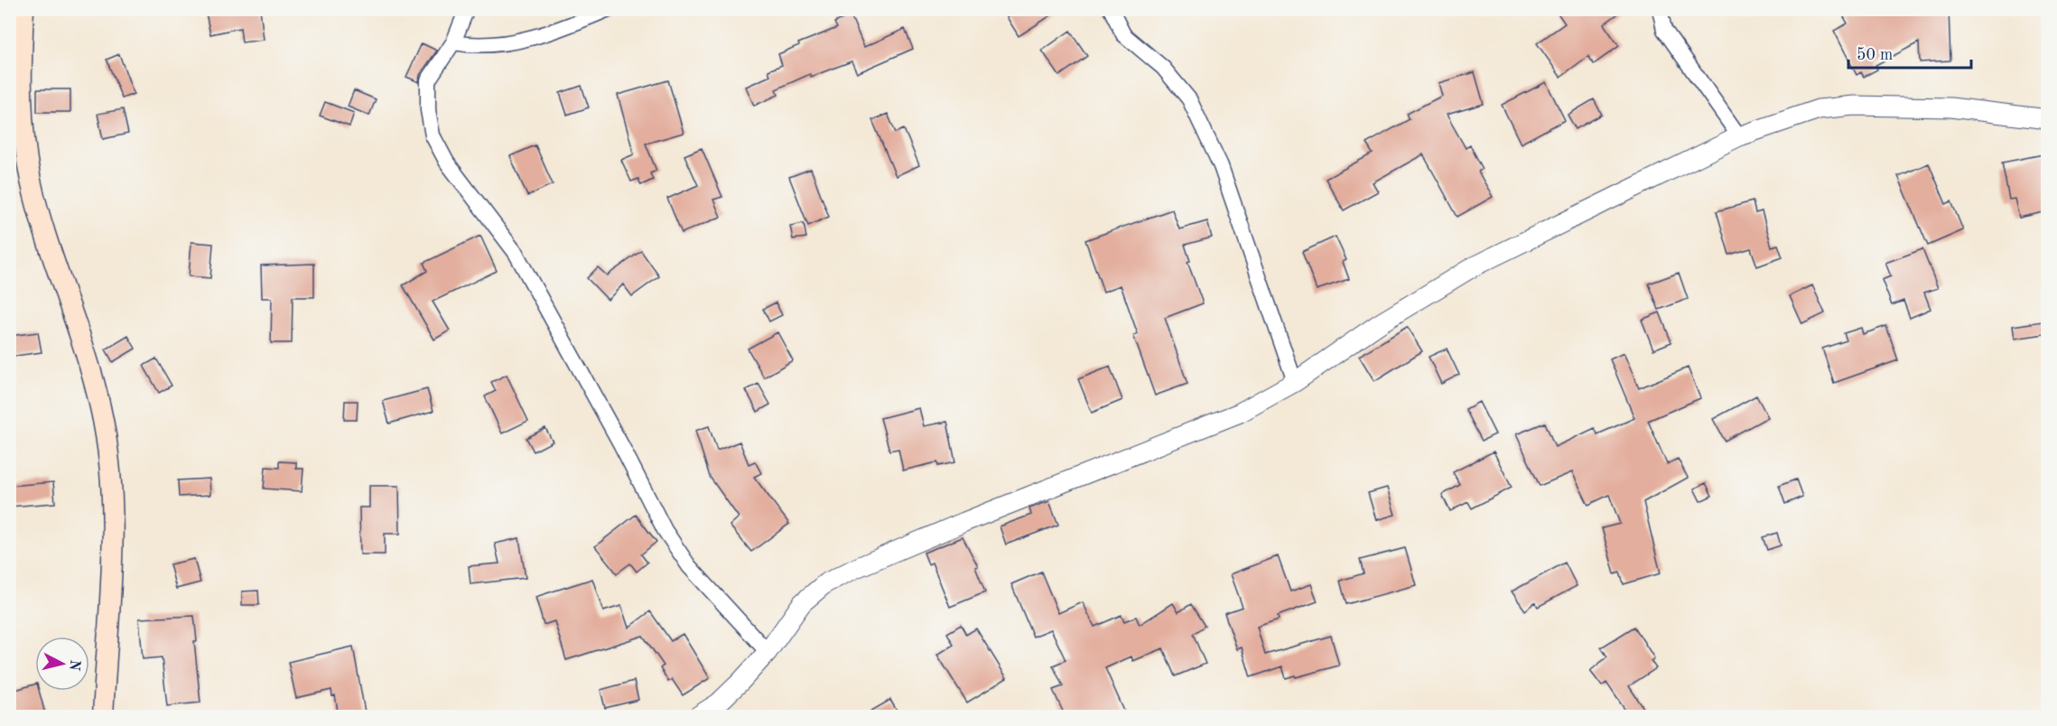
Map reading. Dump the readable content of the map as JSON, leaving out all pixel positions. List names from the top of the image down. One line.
{"scale_bar":"50 m","north":"right"}
